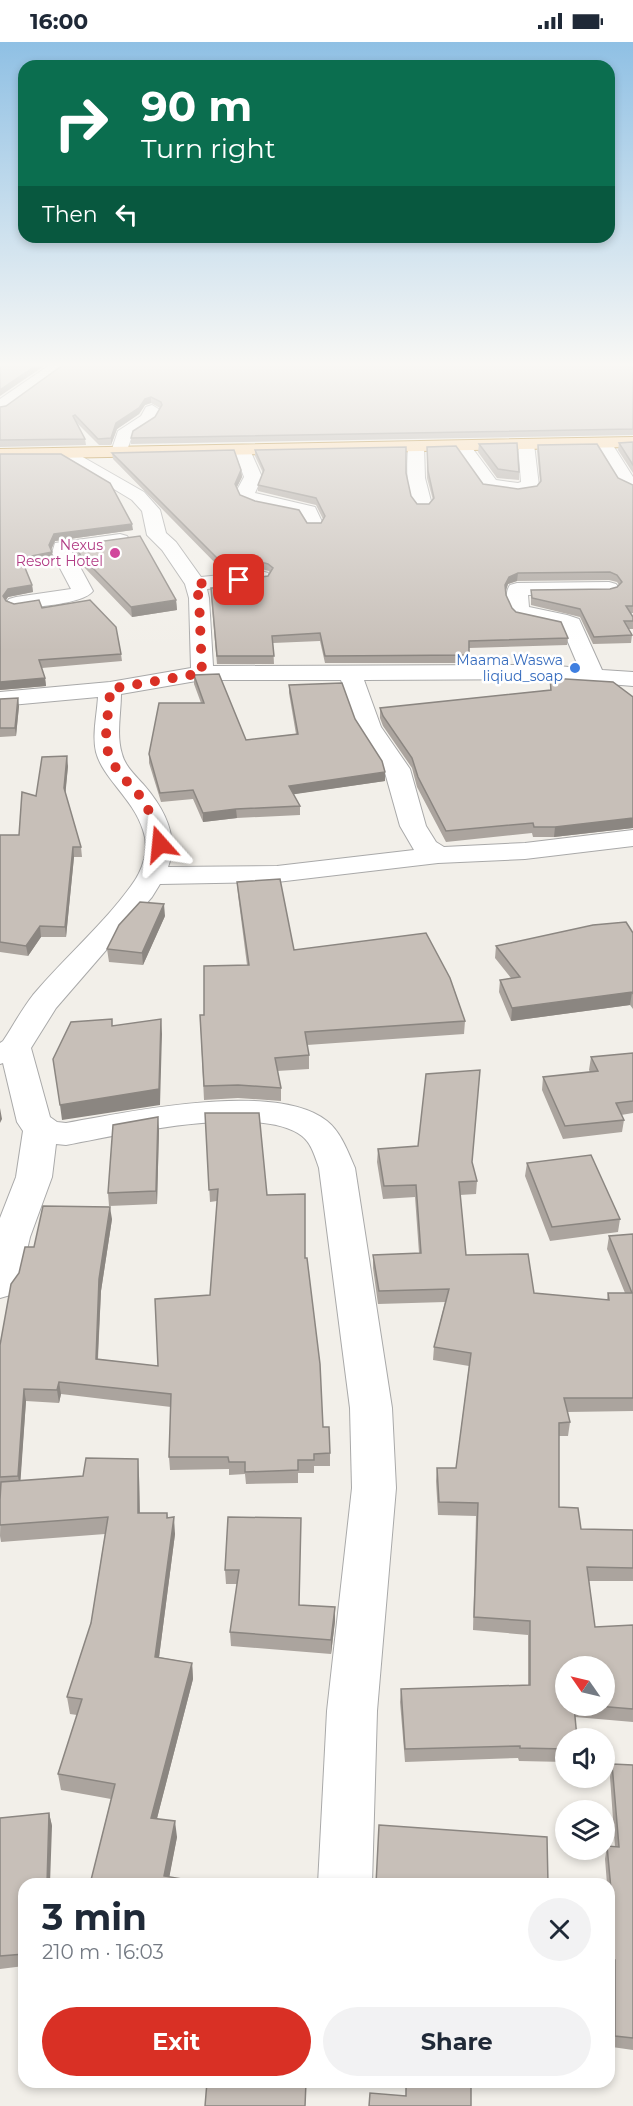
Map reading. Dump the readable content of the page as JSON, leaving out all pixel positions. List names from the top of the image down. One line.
{"places":["Nexus Resort Hotel","Maama Waswa liqiud_soap"],"north":"top left","page":{"status":"16:00","turn":["90 m","Turn right"],"then":"Then","heading":["3 min","210 m · 16:03"],"buttons":["Exit","Share"]}}
